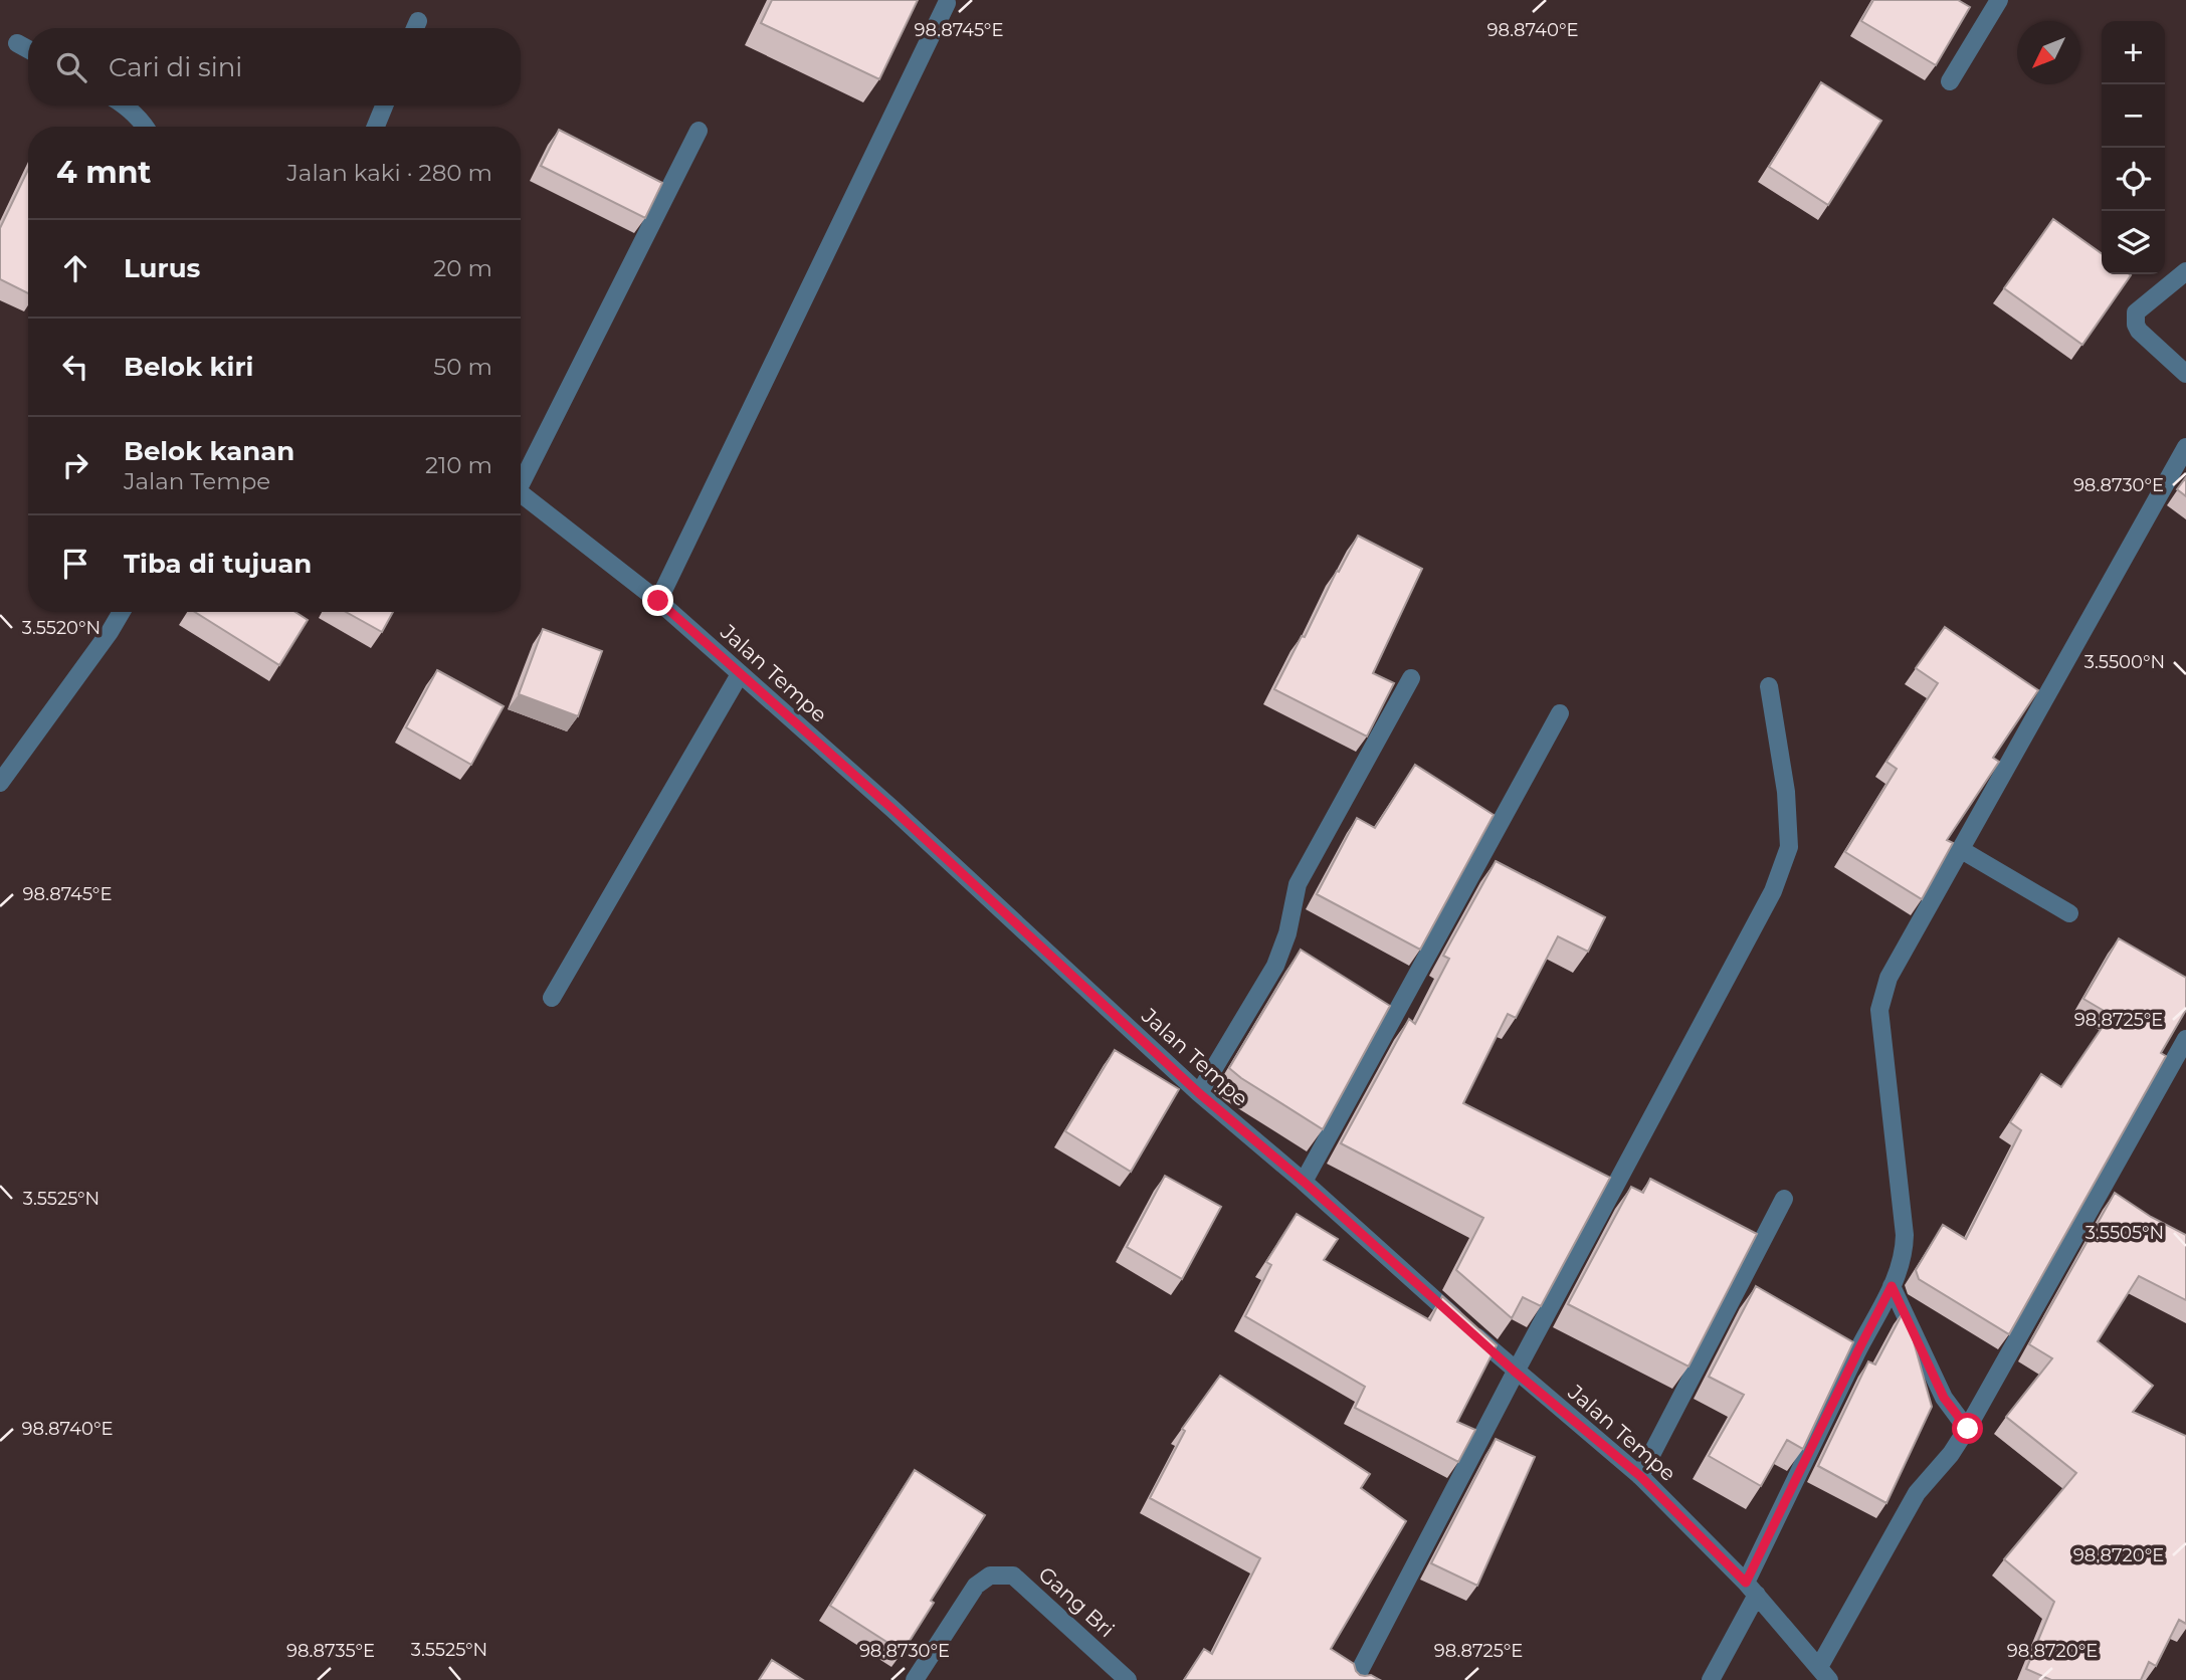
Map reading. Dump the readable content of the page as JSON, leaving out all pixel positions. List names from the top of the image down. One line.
{"streets":{"street":["Jalan Tempe","Gang Bri"]},"north":"bottom left","page":{"map_buttons":["+","−"],"search":"Cari di sini","heading":["4 mnt","Jalan kaki · 280 m"],"list":[["Lurus","20 m"],["Belok kiri","50 m"],["Belok kanan","Jalan Tempe","210 m"],"Tiba di tujuan"]},"coordinates":["98.8745°E","98.8740°E","98.8730°E","3.5520°N","3.5500°N","98.8725°E","3.5525°N","3.5505°N","98.8720°E","98.8735°E"]}
